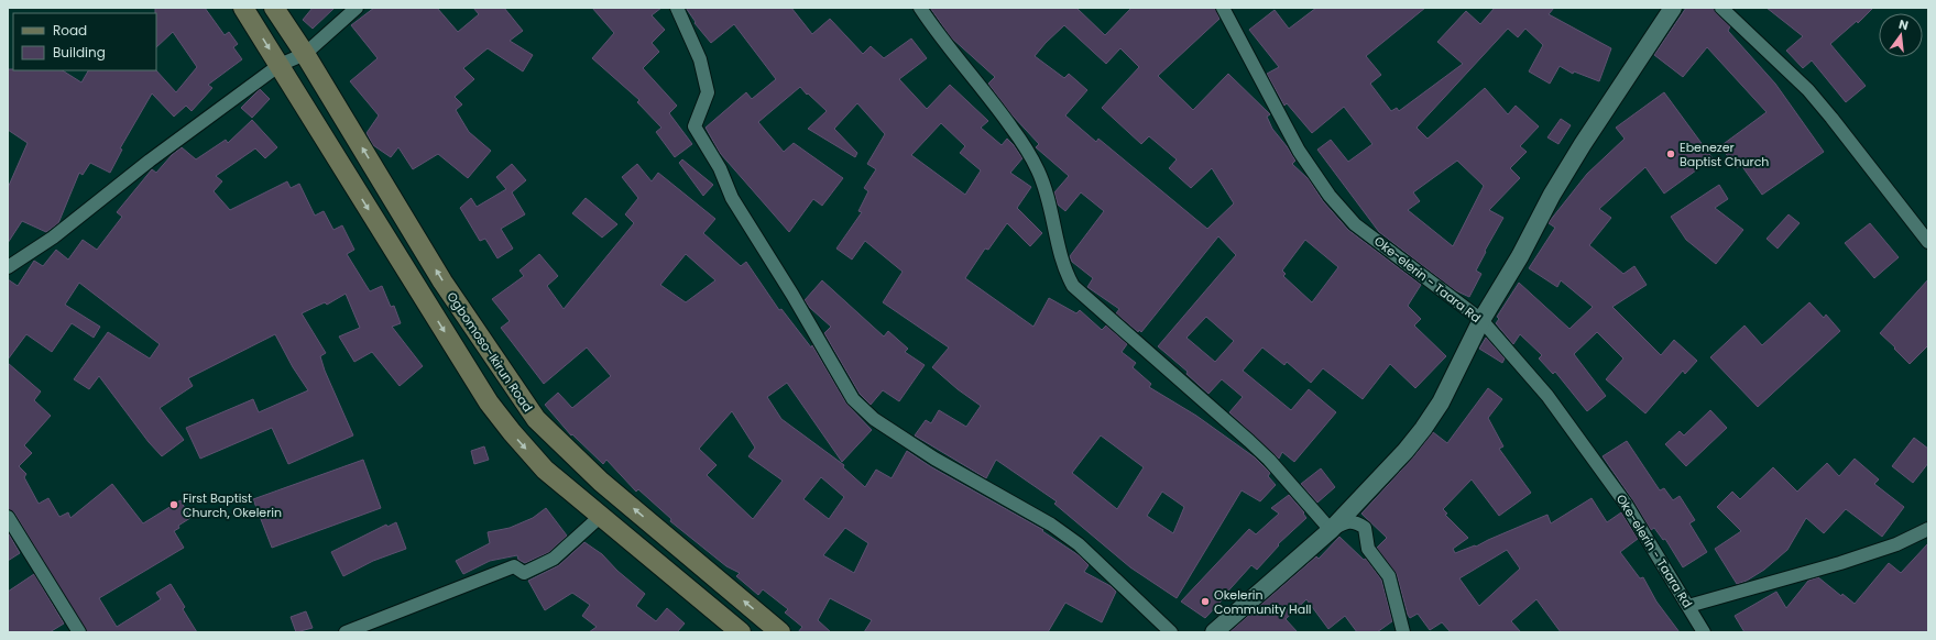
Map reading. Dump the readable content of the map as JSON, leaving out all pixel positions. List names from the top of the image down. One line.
{"streets":{"main road":["Ogbomoso-Ikirun Road"],"street":["Oke-elerin - Taara Rd"]},"places":["Ebenezer Baptist Church","First Baptist Church, Okelerin","Okelerin Community Hall"],"legend":["Road","Building"],"north":"top"}
